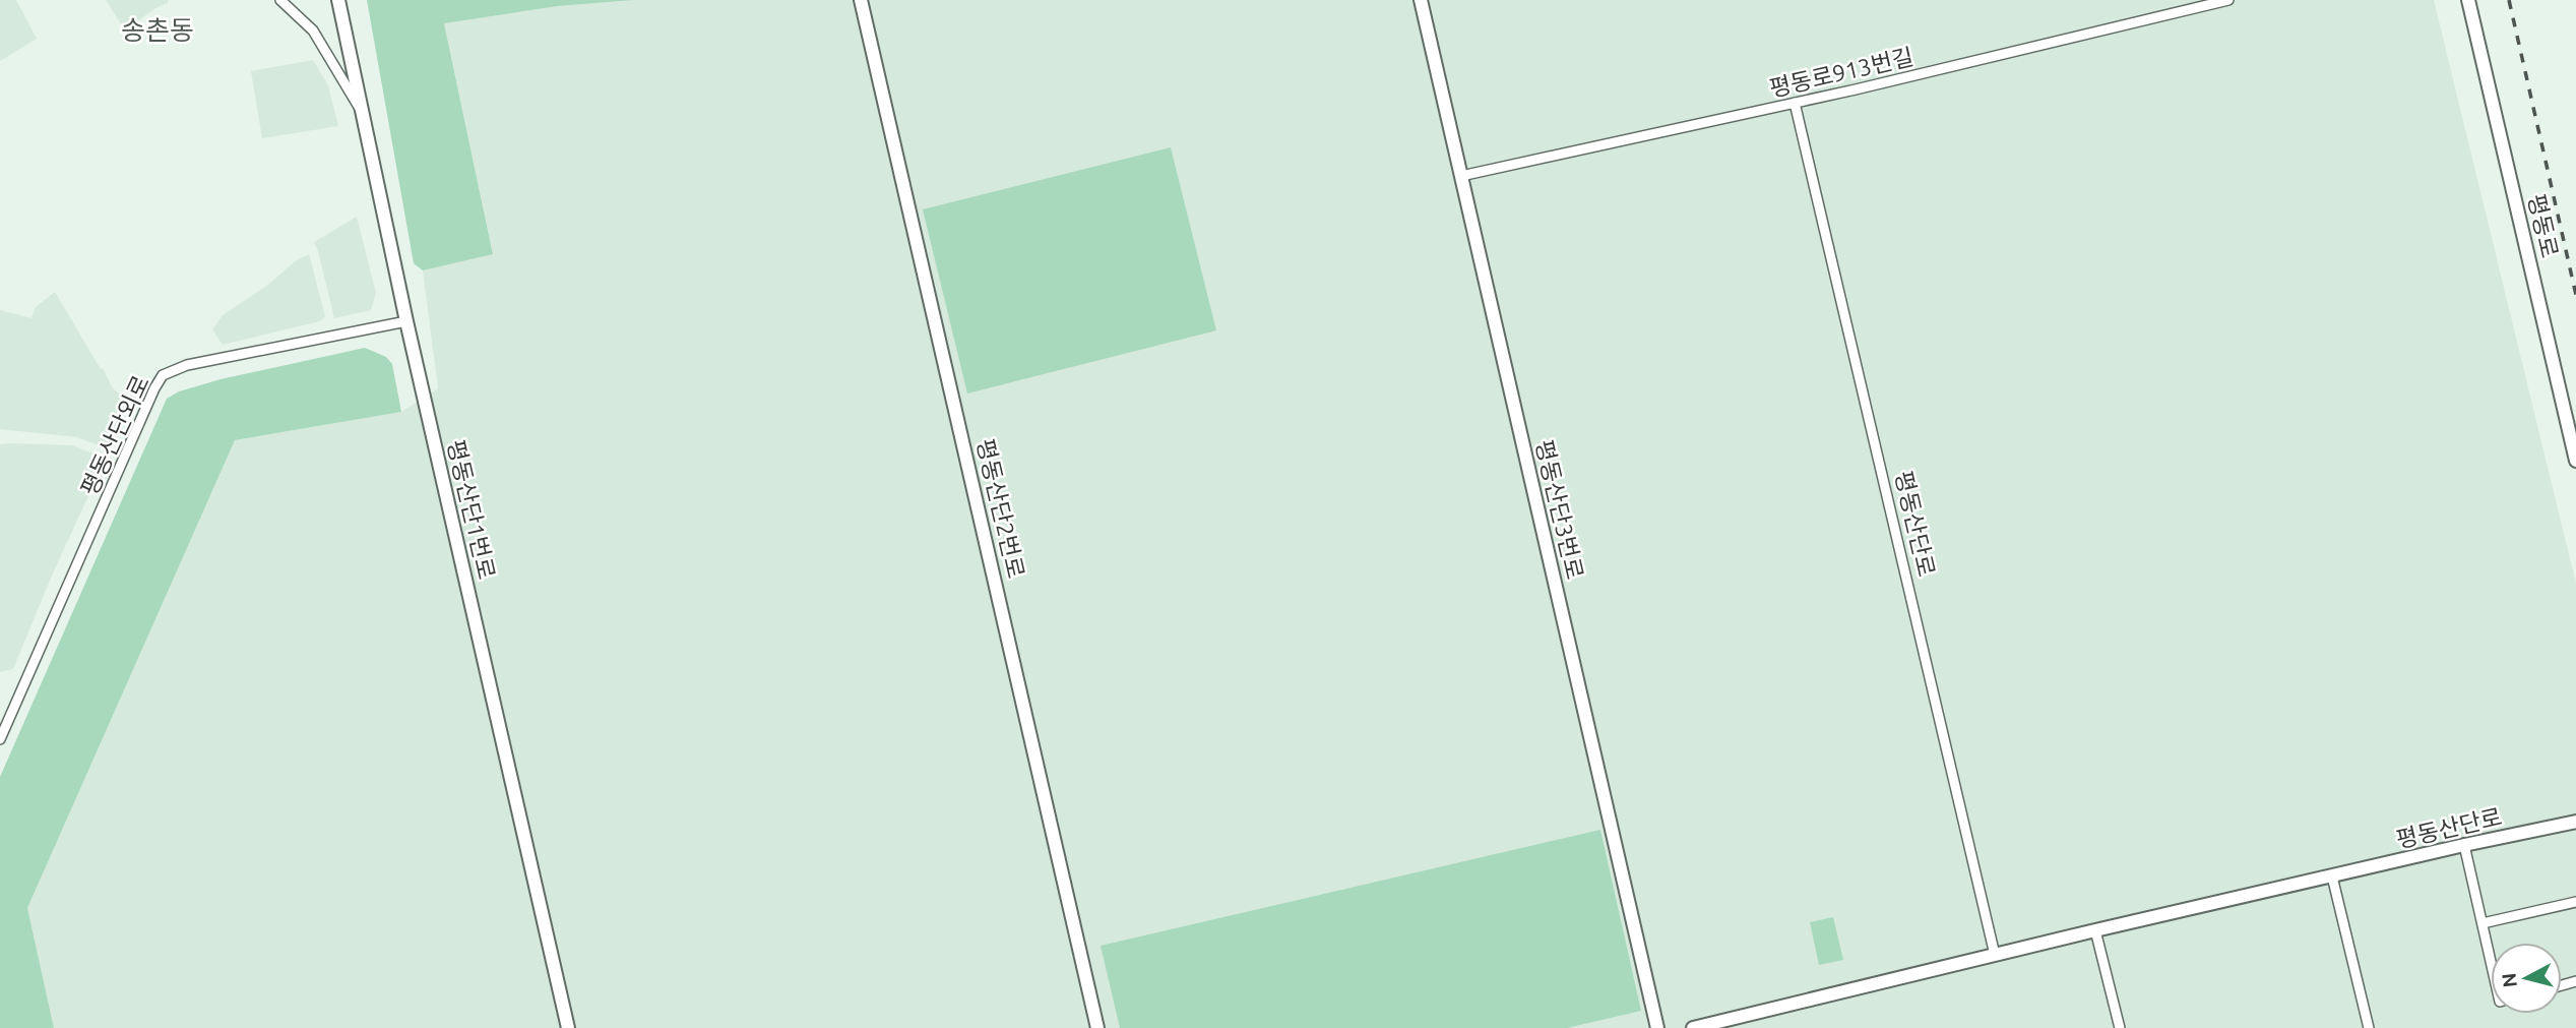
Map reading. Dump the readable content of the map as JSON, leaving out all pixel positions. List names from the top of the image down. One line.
{"streets":{"street":["평동로913번길","평동로","평동산단외로","평동산단2번로","평동산단1번로","평동산단3번로","평동산단로"]},"crossings":[["평동로913번길","평동산단3번로"],["평동로913번길","평동산단로"],["평동산단외로","평동산단1번로"]],"districts":["송촌동"],"north":"left"}
